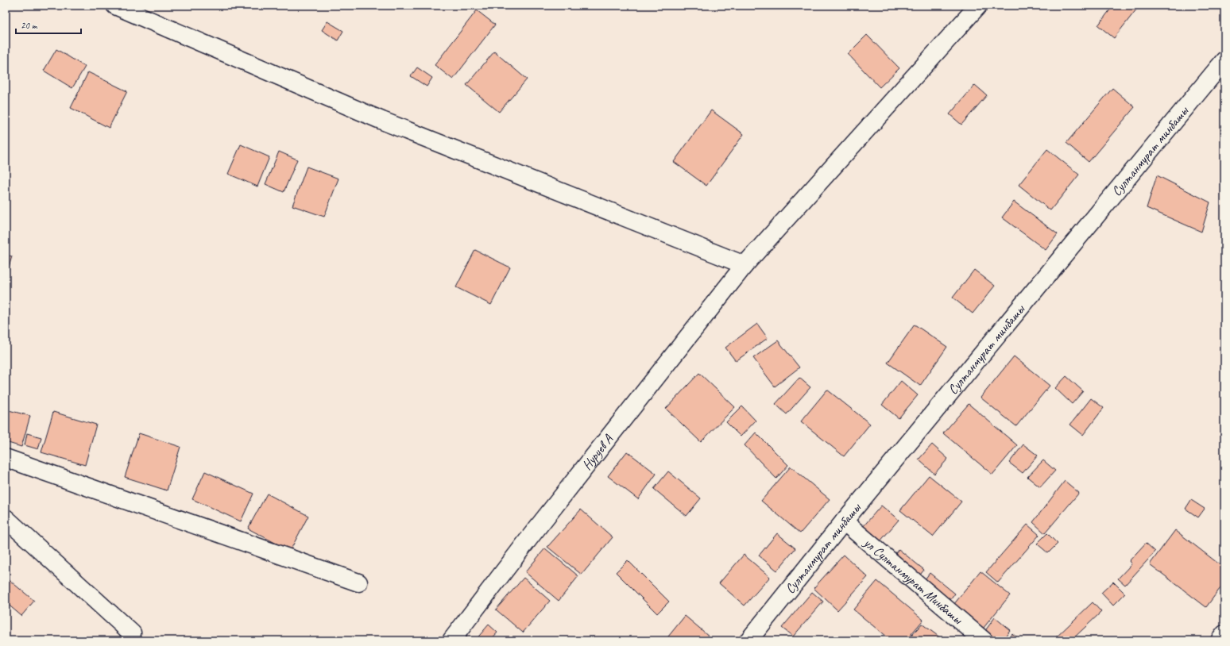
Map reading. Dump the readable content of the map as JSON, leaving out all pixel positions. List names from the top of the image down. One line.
{"streets":{"street":["Султанмурат минбашы","Нуруев А","ул Султанмурат Минбашы"]},"crossings":[["Султанмурат минбашы","ул Султанмурат Минбашы"]],"scale_bar":"20 m"}
